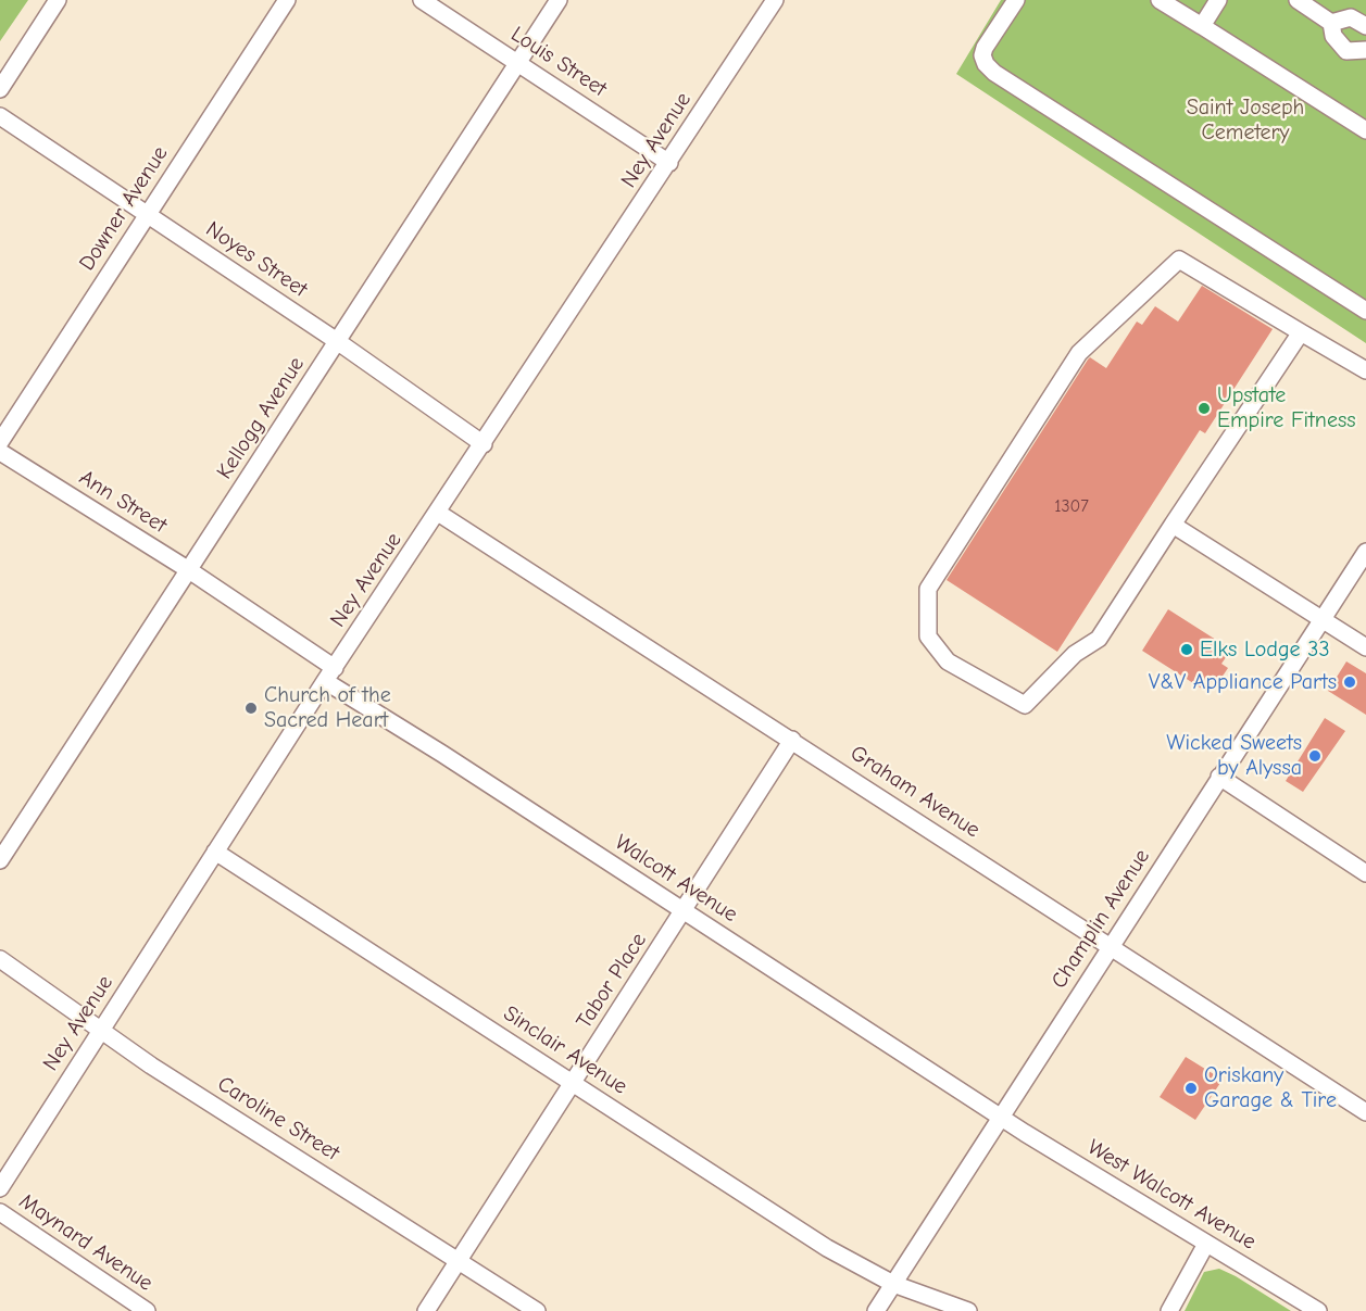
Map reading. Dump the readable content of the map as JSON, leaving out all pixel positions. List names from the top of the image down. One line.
{"streets":{"street":["Louis Street","Ney Avenue","Downer Avenue","Noyes Street","Kellogg Avenue","Ann Street","Graham Avenue","Walcott Avenue","Champlin Avenue","Tabor Place","Sinclair Avenue","Caroline Street","West Walcott Avenue","Maynard Avenue"]},"crossings":[["Louis Street","Ney Avenue"],["Louis Street","Kellogg Avenue"],["Ney Avenue","Noyes Street"],["Ney Avenue","Graham Avenue"],["Ney Avenue","Walcott Avenue"],["Ney Avenue","Sinclair Avenue"],["Ney Avenue","Caroline Street"],["Downer Avenue","Noyes Street"],["Noyes Street","Kellogg Avenue"],["Kellogg Avenue","Ann Street"],["Ann Street","Walcott Avenue"],["Graham Avenue","Champlin Avenue"],["Graham Avenue","Tabor Place"],["Walcott Avenue","Champlin Avenue"],["Walcott Avenue","Tabor Place"],["Walcott Avenue","West Walcott Avenue"],["Champlin Avenue","Sinclair Avenue"],["Champlin Avenue","West Walcott Avenue"],["Tabor Place","Sinclair Avenue"],["Tabor Place","Caroline Street"]],"parks":["Saint Joseph Cemetery"],"places":["Upstate Empire Fitness","Elks Lodge 33","V&V Appliance Parts","Church of the Sacred Heart","Wicked Sweets by Alyssa","Oriskany Garage & Tire"],"house_numbers":["1307"]}
